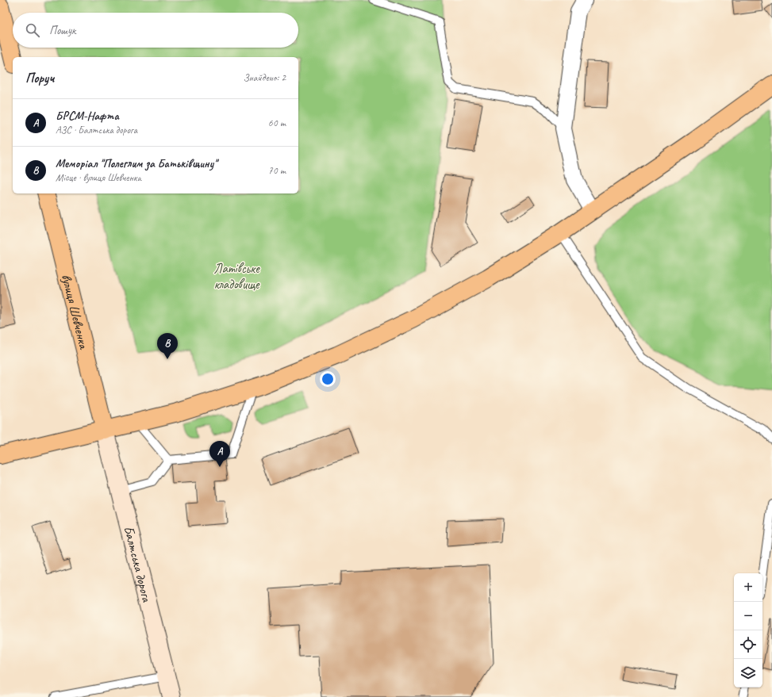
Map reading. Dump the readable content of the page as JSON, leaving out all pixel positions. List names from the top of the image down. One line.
{"streets":{"main road":["вулиця Шевченка","Балтська дорога"]},"crossings":[["вулиця Шевченка","Балтська дорога"]],"parks":["Латівське кладовище"],"page":{"search":"Пошук","heading":["Поруч","Знайдено: 2"],"list":[{"mark":"A","name":"БРСМ-Нафта","note":"АЗС · Балтська дорога","value":"60 m"},{"mark":"B","name":"Меморіал \"Полеглим за Батьківщину\"","note":"Місце · вулиця Шевченка","value":"70 m"}],"pins":["B","A"],"map_buttons":["+","−"]}}
